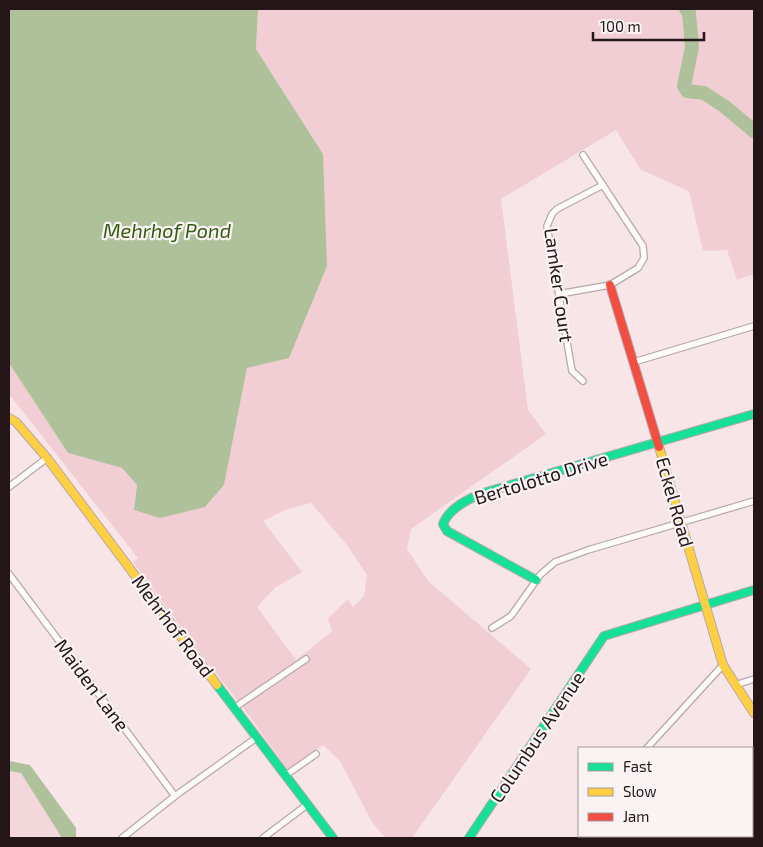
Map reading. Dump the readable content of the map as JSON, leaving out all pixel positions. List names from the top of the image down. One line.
{"streets":{"street":["Lamker Court","Bertolotto Drive","Eckel Road","Mehrhof Road","Maiden Lane","Columbus Avenue"]},"crossings":[["Lamker Court","Eckel Road"],["Bertolotto Drive","Eckel Road"],["Eckel Road","Columbus Avenue"]],"water":["Mehrhof Pond"],"legend":["Fast","Slow","Jam"],"scale_bar":"100 m"}
